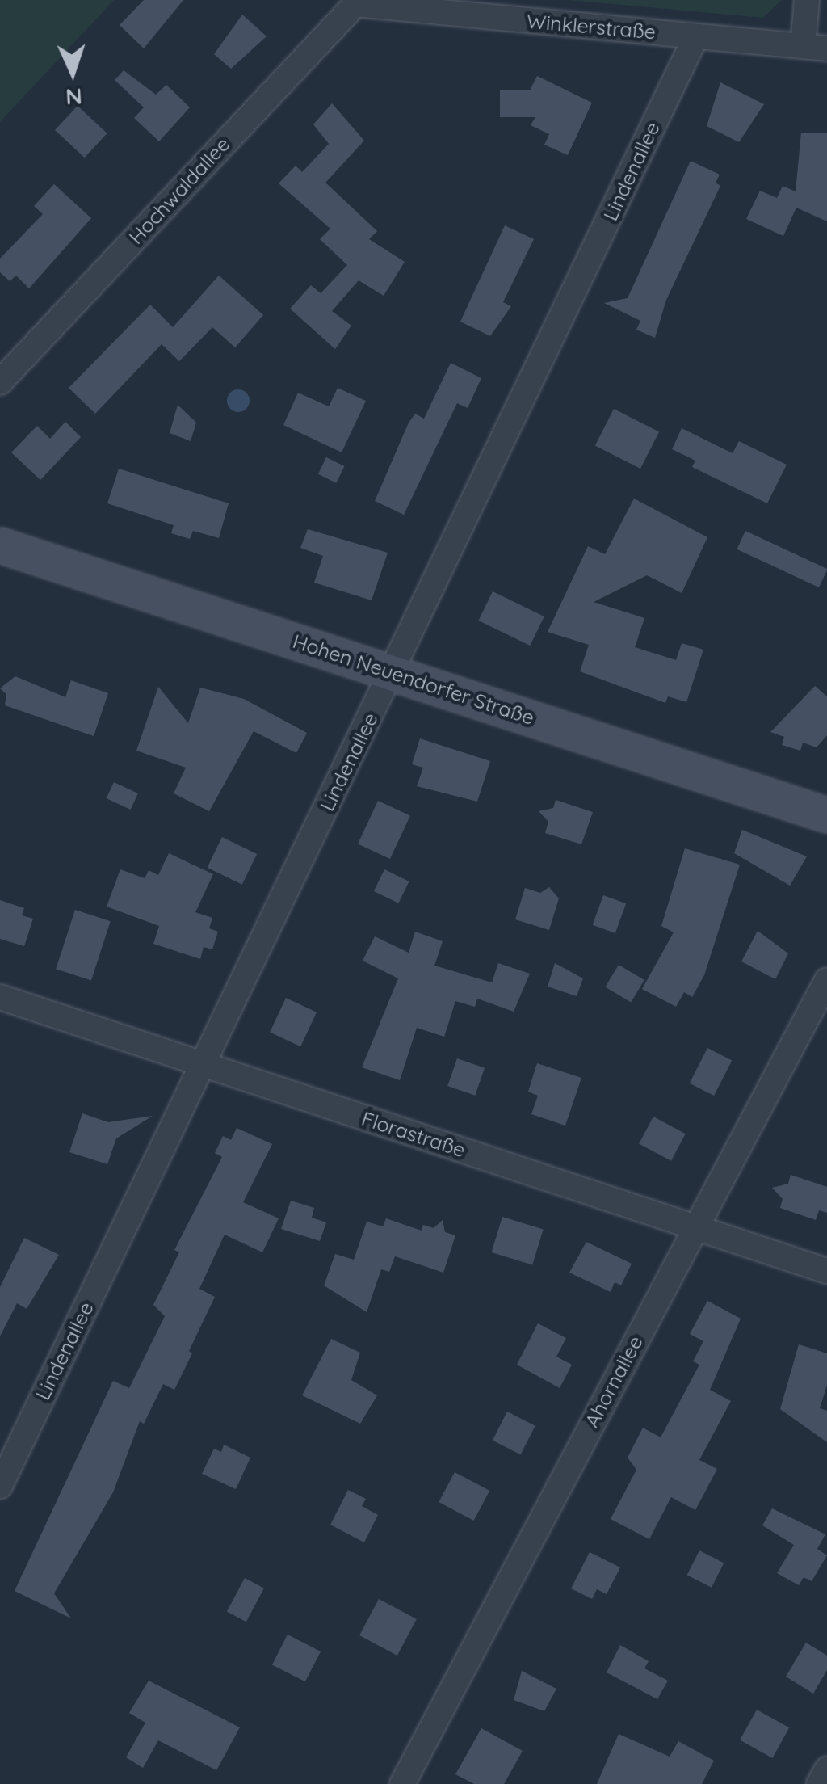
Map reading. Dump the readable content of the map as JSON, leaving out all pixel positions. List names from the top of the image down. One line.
{"streets":{"main road":["Hohen Neuendorfer Straße"],"street":["Winklerstraße","Lindenallee","Hochwaldallee","Florastraße","Ahornallee"]},"crossings":[["Winklerstraße","Lindenallee"],["Winklerstraße","Hochwaldallee"],["Lindenallee","Hohen Neuendorfer Straße"],["Lindenallee","Florastraße"],["Florastraße","Ahornallee"]],"north":"bottom"}
